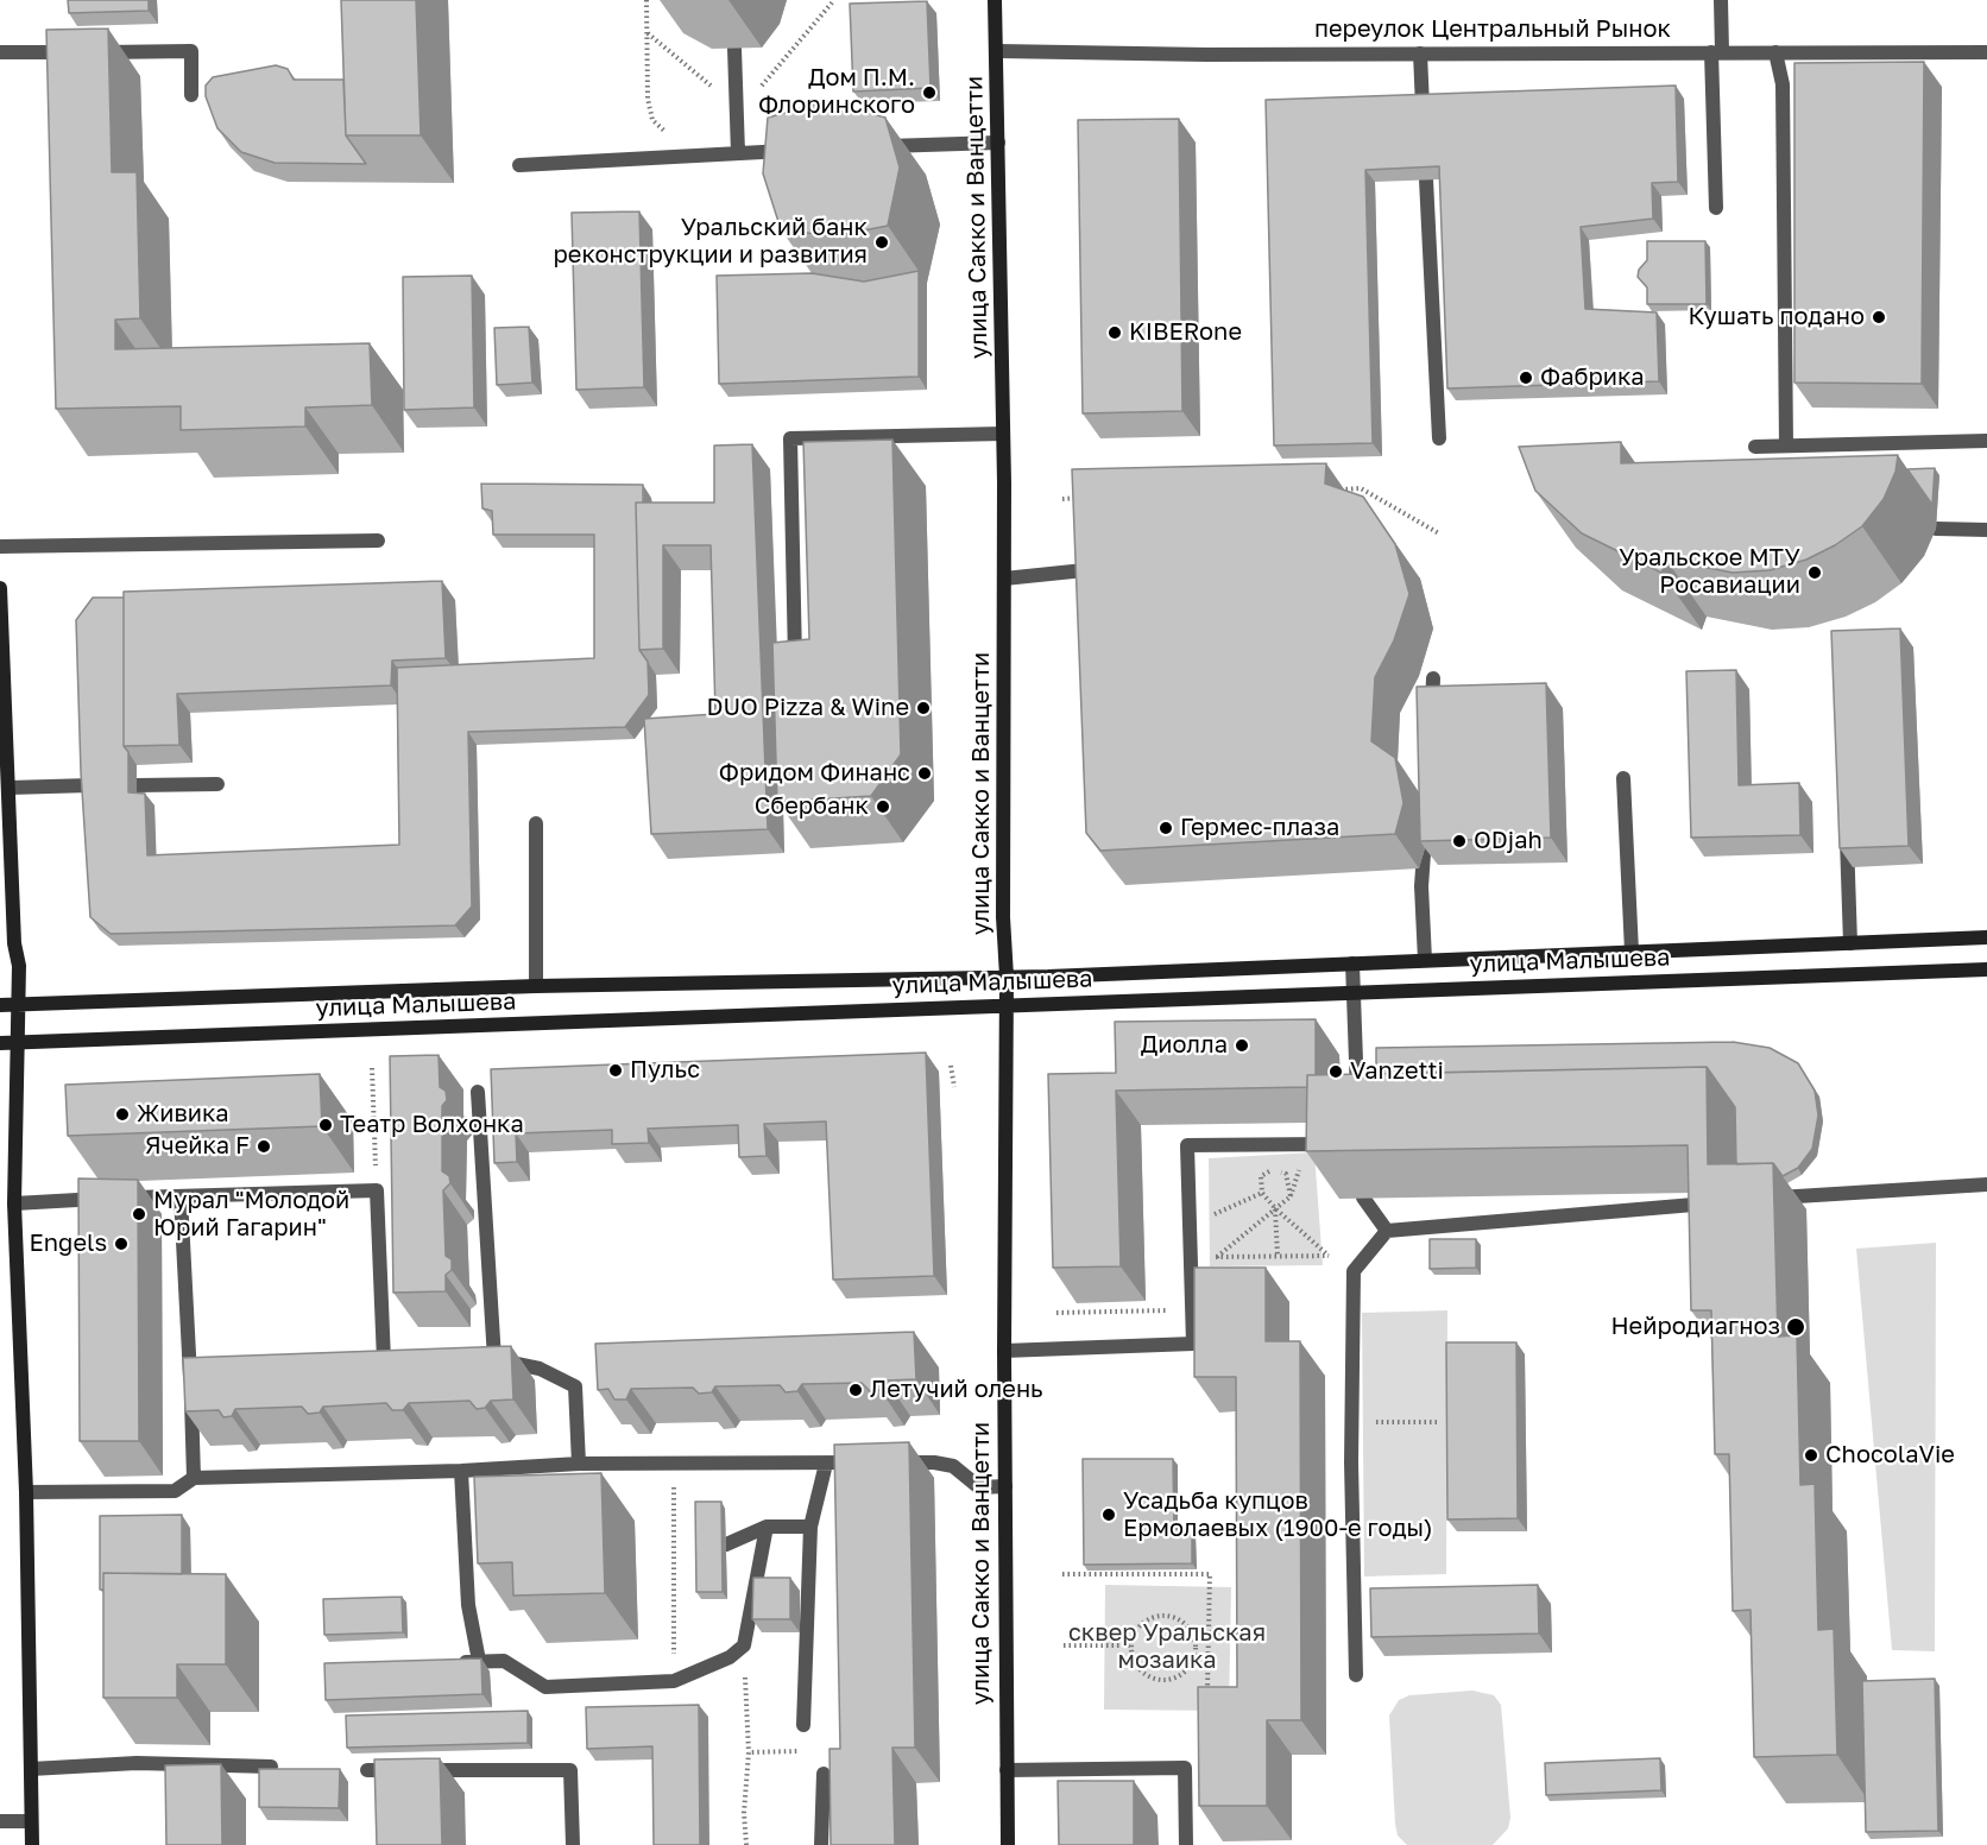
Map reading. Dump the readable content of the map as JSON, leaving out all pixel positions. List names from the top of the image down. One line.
{"streets":{"main road":["улица Сакко и Ванцетти","улица Малышева"],"street":["переулок Центральный Рынок"]},"crossings":[["переулок Центральный Рынок","улица Сакко и Ванцетти"],["улица Сакко и Ванцетти","улица Малышева"]],"parks":["сквер Уральская мозаика"],"places":["Дом П.М. Флоринского","Уральский банк реконструкции и развития","Кушать подано","KIBERone","Фабрика","Уральское МТУ Росавиации","DUO Pizza & Wine","Фридом Финанс","Сбербанк","Гермес-плаза","ODjah","Диолла","Пульс","Vanzetti","Живика","Театр Волхонка","Ячейка F","Мурал \"Молодой Юрий Гагарин\"","Engels","Нейродиагноз","Летучий олень","ChocolaVie","Усадьба купцов Ермолаевых (1900-е годы)"]}
